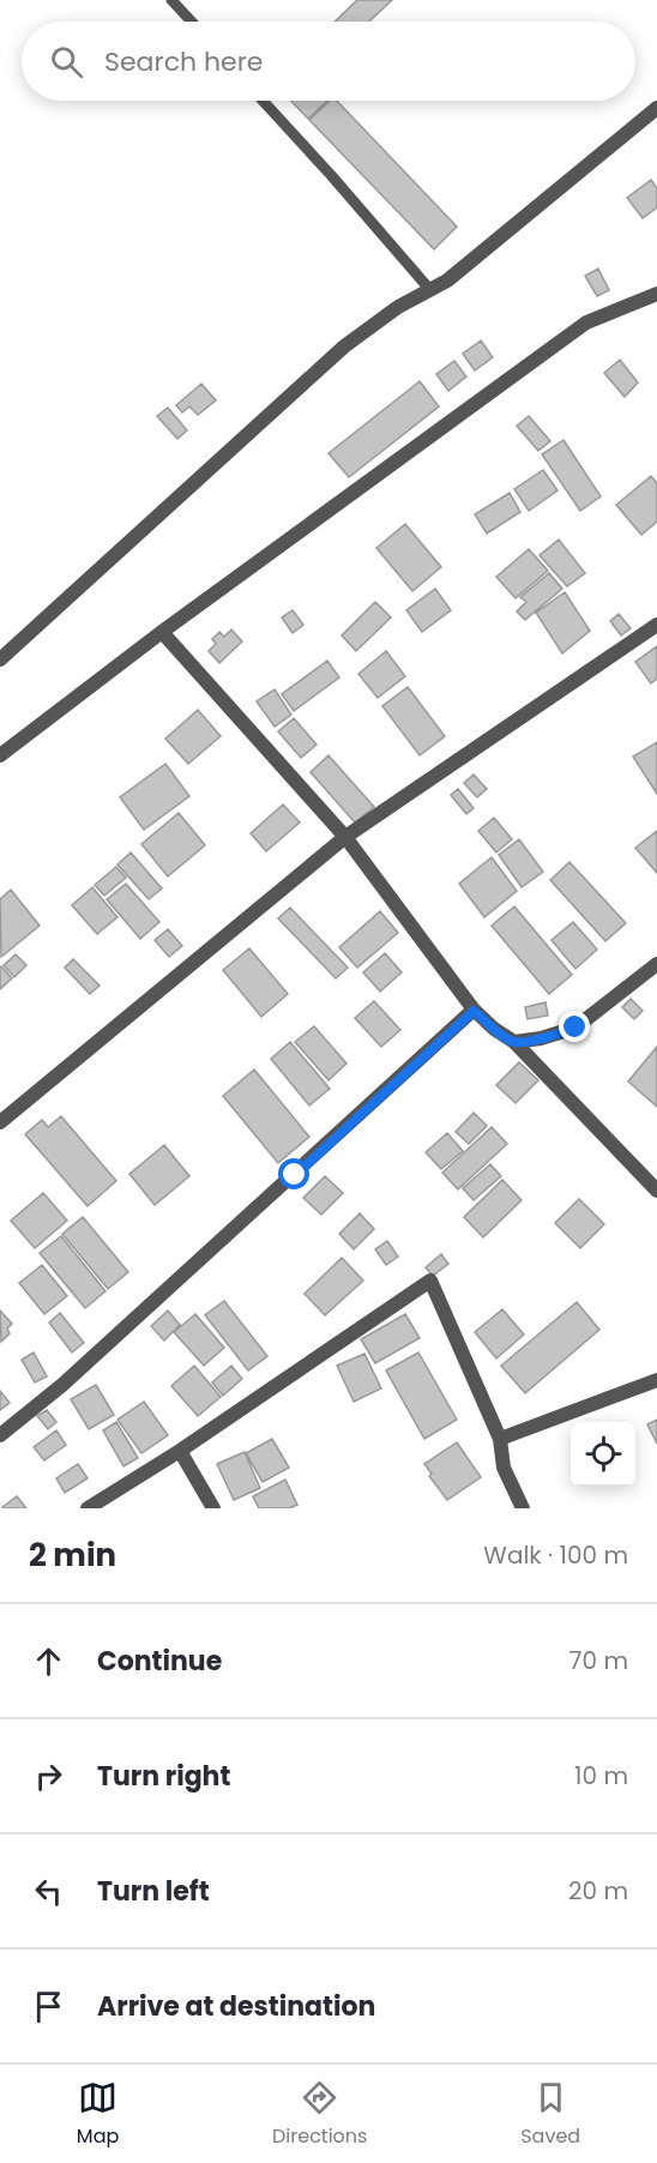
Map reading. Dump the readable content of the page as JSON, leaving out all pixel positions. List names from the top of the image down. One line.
{"page":{"search":"Search here","heading":["2 min","Walk · 100 m"],"list":[["Continue","70 m"],["Turn right","10 m"],["Turn left","20 m"],"Arrive at destination"],"nav":["Map","Directions","Saved"]}}
